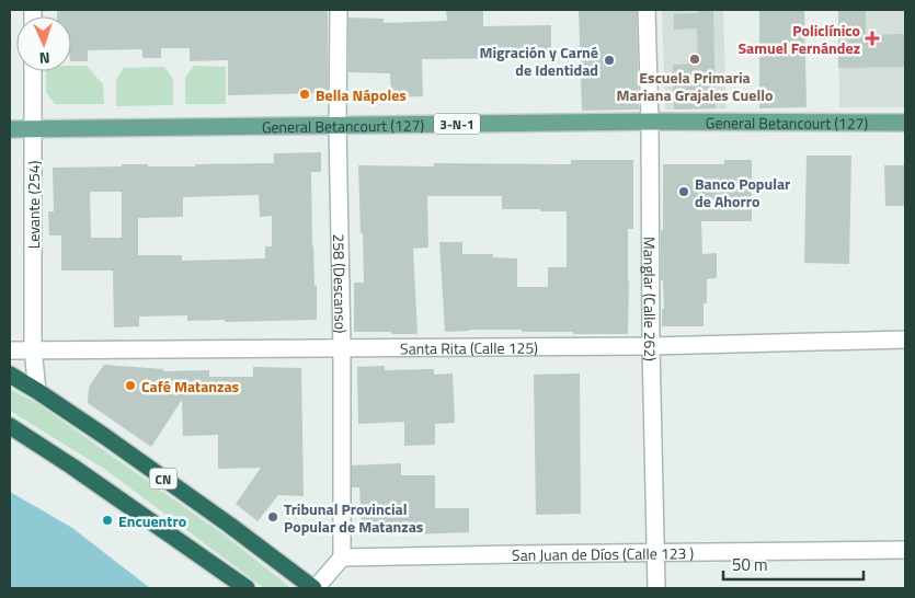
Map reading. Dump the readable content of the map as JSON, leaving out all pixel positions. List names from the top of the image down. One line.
{"streets":{"highway":["CN"],"main road":["General Betancourt (127)","3-N-1"],"street":["Levante (254)","258 (Descanso)","Manglar (Calle 262)","Santa Rita (Calle 125)","San Juan de Díos (Calle 123 )"]},"crossings":[["General Betancourt (127)","Levante (254)"],["General Betancourt (127)","258 (Descanso)"],["General Betancourt (127)","Manglar (Calle 262)"],["Levante (254)","Santa Rita (Calle 125)"],["Levante (254)","CN"],["258 (Descanso)","Santa Rita (Calle 125)"],["258 (Descanso)","San Juan de Díos (Calle 123 )"],["Manglar (Calle 262)","Santa Rita (Calle 125)"],["Manglar (Calle 262)","San Juan de Díos (Calle 123 )"]],"places":{"health":["Policlínico Samuel Fernández"],"other":["Escuela Primaria Mariana Grajales Cuello","Migración y Carné de Identidad","Bella Nápoles","Banco Popular de Ahorro","Café Matanzas","Tribunal Provincial Popular de Matanzas","Encuentro"]},"scale_bar":"50 m","north":"bottom"}
